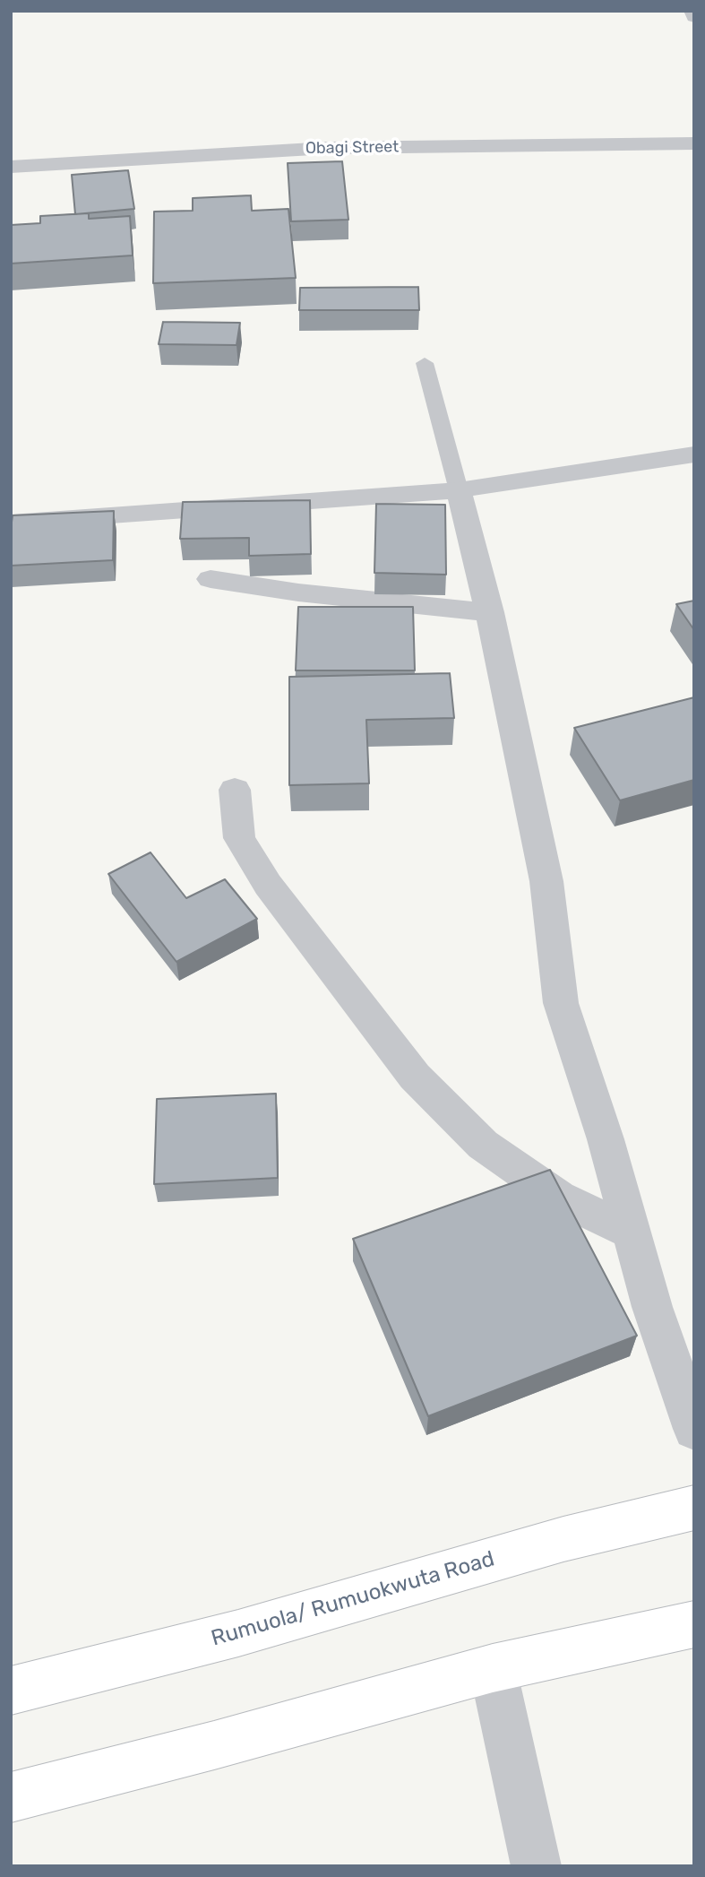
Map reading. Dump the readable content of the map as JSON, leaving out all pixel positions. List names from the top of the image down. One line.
{"streets":{"main road":["Rumuola/ Rumuokwuta Road"],"street":["Obagi Street"]}}
